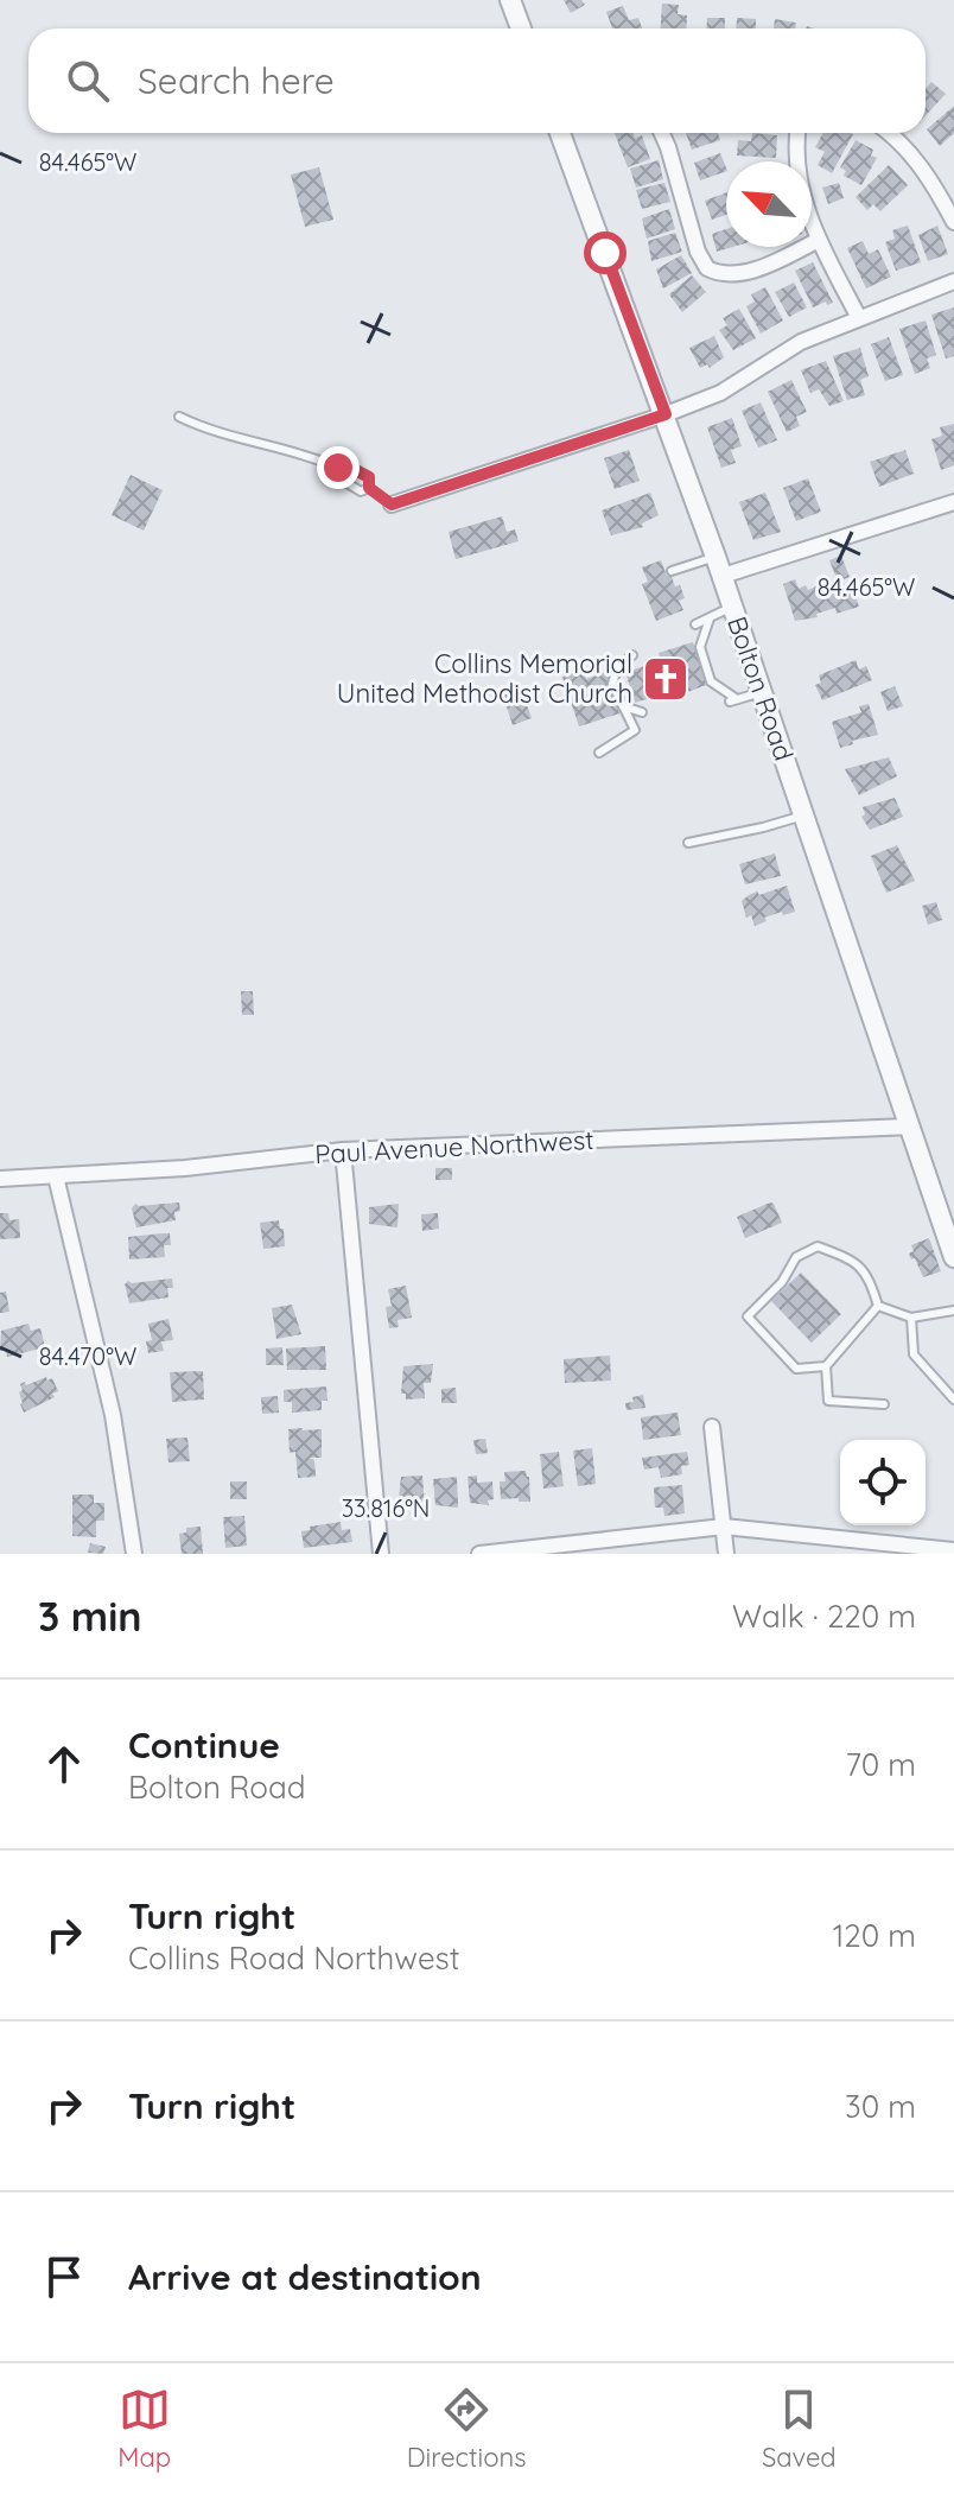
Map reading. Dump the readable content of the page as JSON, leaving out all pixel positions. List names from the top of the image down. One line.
{"streets":{"street":["Bolton Road","Paul Avenue Northwest"]},"crossings":[["Bolton Road","Paul Avenue Northwest"]],"places":{"church":["Collins Memorial United Methodist Church"]},"north":"top left","page":{"search":"Search here","heading":["3 min","Walk · 220 m"],"list":[["Continue","Bolton Road","70 m"],["Turn right","Collins Road Northwest","120 m"],["Turn right","30 m"],"Arrive at destination"],"nav":["Map","Directions","Saved"]},"coordinates":["84.465°W","84.470°W","33.816°N"]}
